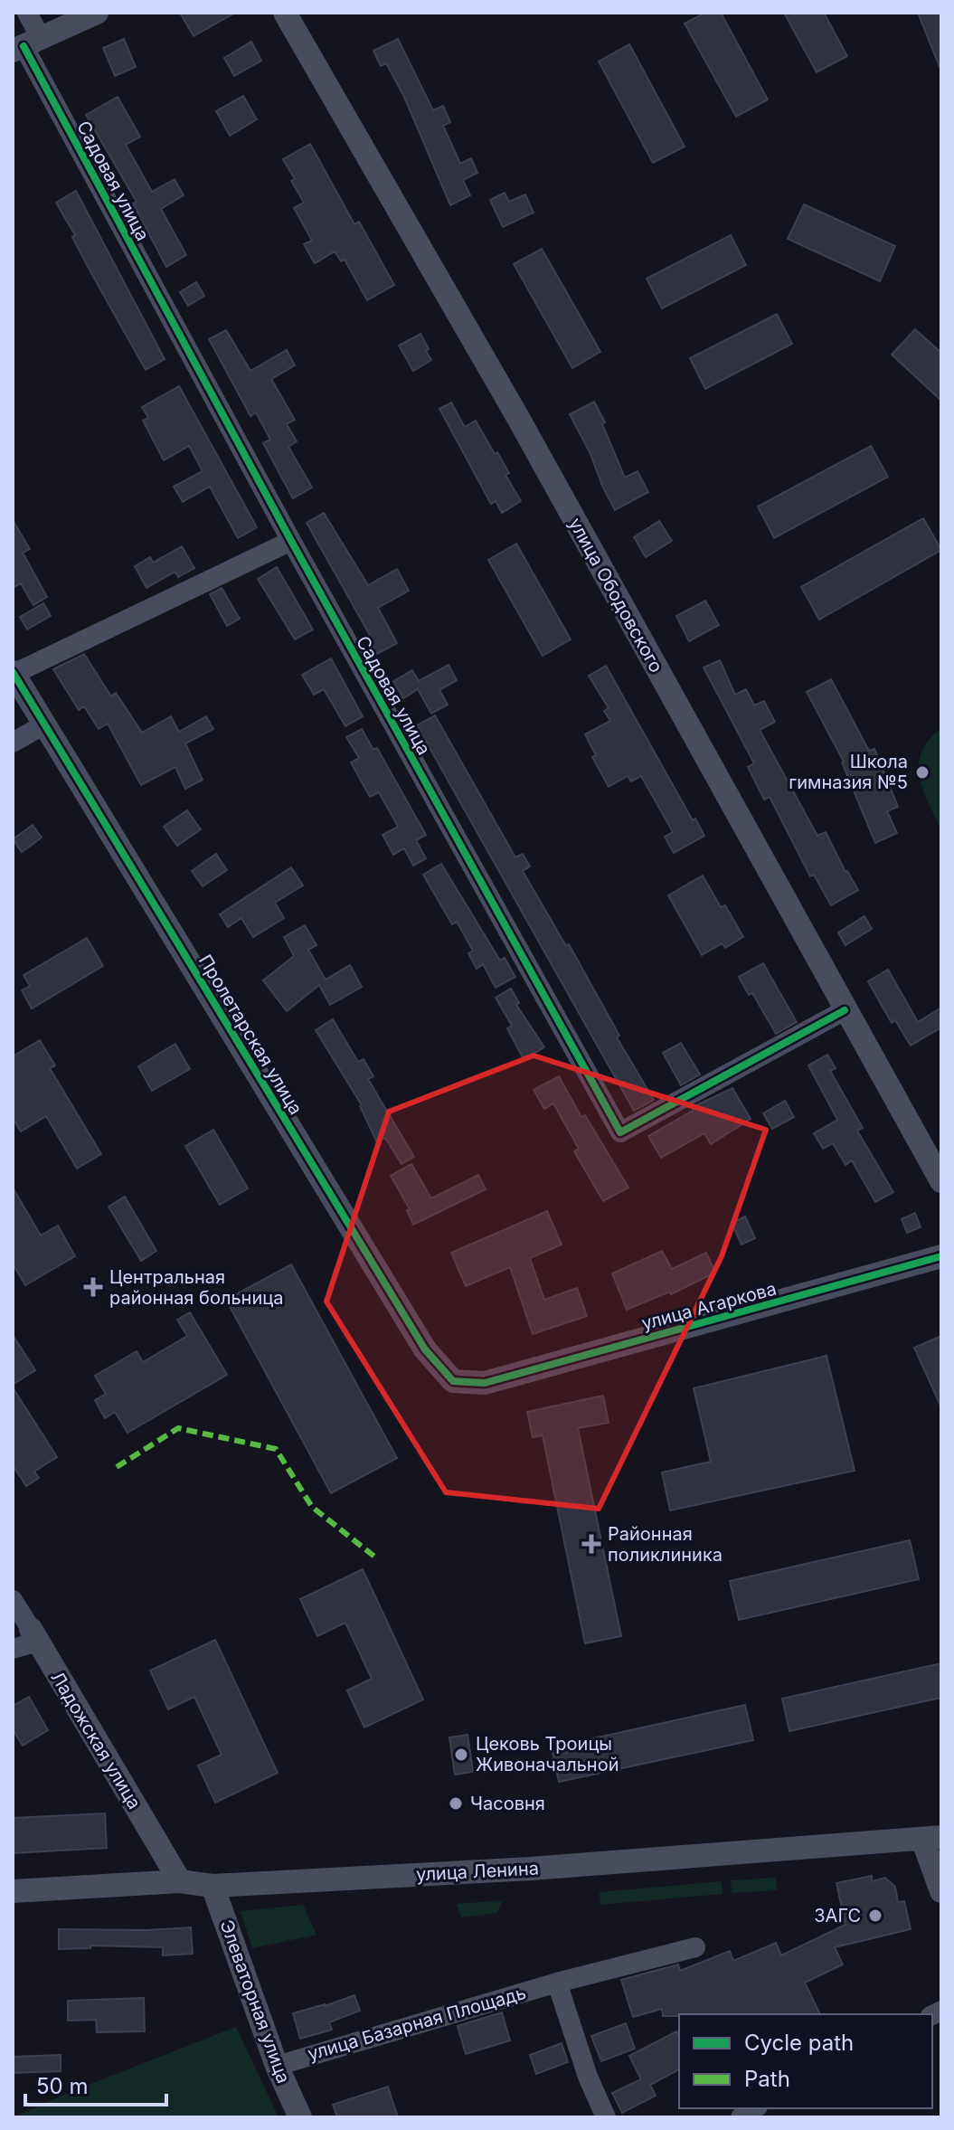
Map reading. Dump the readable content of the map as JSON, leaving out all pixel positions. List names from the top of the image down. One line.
{"streets":{"street":["Садовая улица","улица Ободовского","Пролетарская улица","улица Агаркова","Ладожская улица","улица Ленина","Элеваторная улица","улица Базарная Площадь"]},"crossings":[["Садовая улица","улица Ободовского"],["Пролетарская улица","улица Агаркова"],["Ладожская улица","улица Ленина"],["улица Ленина","Элеваторная улица"],["Элеваторная улица","улица Базарная Площадь"]],"places":{"other":["Школа гимназия №5","Цековь Троицы Живоначальной","Часовня","ЗАГС"],"health":["Центральная районная больница","Районная поликлиника"]},"legend":["Cycle path","Path"],"scale_bar":"50 m"}
